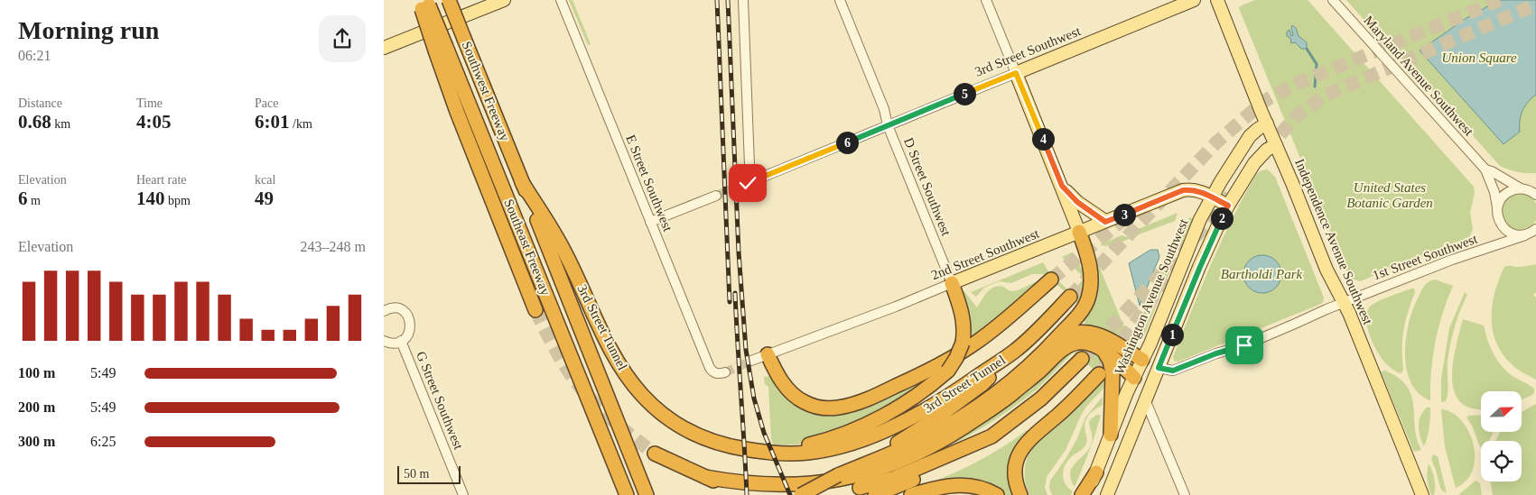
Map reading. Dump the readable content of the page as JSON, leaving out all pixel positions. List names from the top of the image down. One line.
{"streets":{"highway":["Southwest Freeway","Southeast Freeway","3rd Street Tunnel"],"main road":["3rd Street Southwest","Independence Avenue Southwest","2nd Street Southwest","Washington Avenue Southwest"],"street":["Maryland Avenue Southwest","E Street Southwest","D Street Southwest","1st Street Southwest","G Street Southwest"]},"crossings":[["3rd Street Southwest","D Street Southwest"],["Maryland Avenue Southwest","1st Street Southwest"],["Southwest Freeway","Southeast Freeway"],["Southwest Freeway","3rd Street Tunnel"],["D Street Southwest","2nd Street Southwest"],["Independence Avenue Southwest","1st Street Southwest"],["Independence Avenue Southwest","Washington Avenue Southwest"],["Southeast Freeway","3rd Street Tunnel"],["2nd Street Southwest","Washington Avenue Southwest"]],"parks":["Union Square","United States Botanic Garden","Bartholdi Park"],"scale_bar":"50 m","north":"right","page":{"heading":["Morning run","06:21"],"stats":[["Distance","0.68 km"],["Time","4:05"],["Pace","6:01 /km"],["Elevation","6 m"],["Heart rate","140 bpm"],["kcal","49"]],"pins":["5","4","6","3","2","1"],"chart":["Elevation","243–248 m"],"list":[{"name":"100 m","note":"5:49"},{"name":"200 m","note":"5:49"},{"name":"300 m","note":"6:25"}],"scale":"50 m"}}
